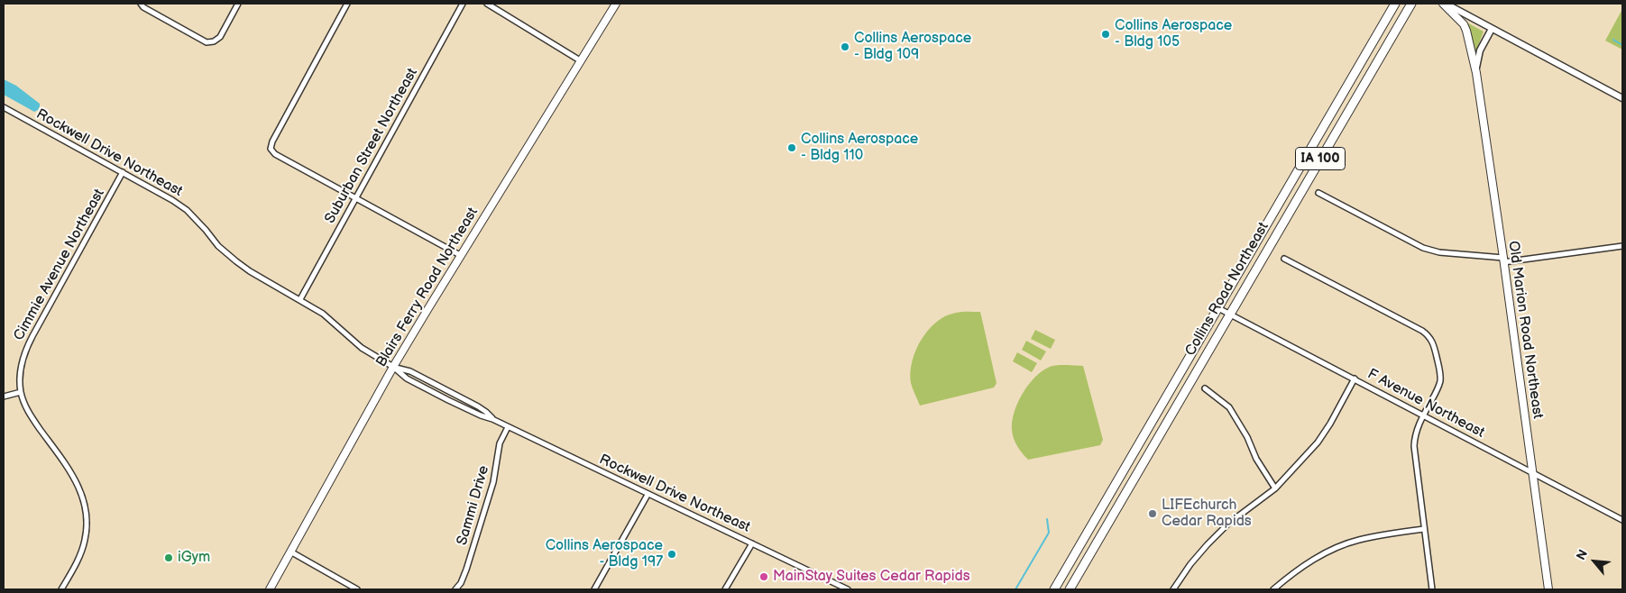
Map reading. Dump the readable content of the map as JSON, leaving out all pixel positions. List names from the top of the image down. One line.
{"streets":{"highway":["IA 100","Collins Road Northeast"],"main road":["Blairs Ferry Road Northeast","Old Marion Road Northeast"],"street":["Suburban Street Northeast","Rockwell Drive Northeast","Cimmie Avenue Northeast","F Avenue Northeast","Sammi Drive"]},"crossings":[["Suburban Street Northeast","Rockwell Drive Northeast"],["Rockwell Drive Northeast","Cimmie Avenue Northeast"],["Rockwell Drive Northeast","Blairs Ferry Road Northeast"],["Rockwell Drive Northeast","Sammi Drive"],["Collins Road Northeast","F Avenue Northeast"],["Old Marion Road Northeast","F Avenue Northeast"]],"places":["Collins Aerospace - Bldg 105","Collins Aerospace - Bldg 109","Collins Aerospace - Bldg 110","LIFEchurch Cedar Rapids","Collins Aerospace - Bldg 197","iGym","MainStay Suites Cedar Rapids"],"north":"top left"}
